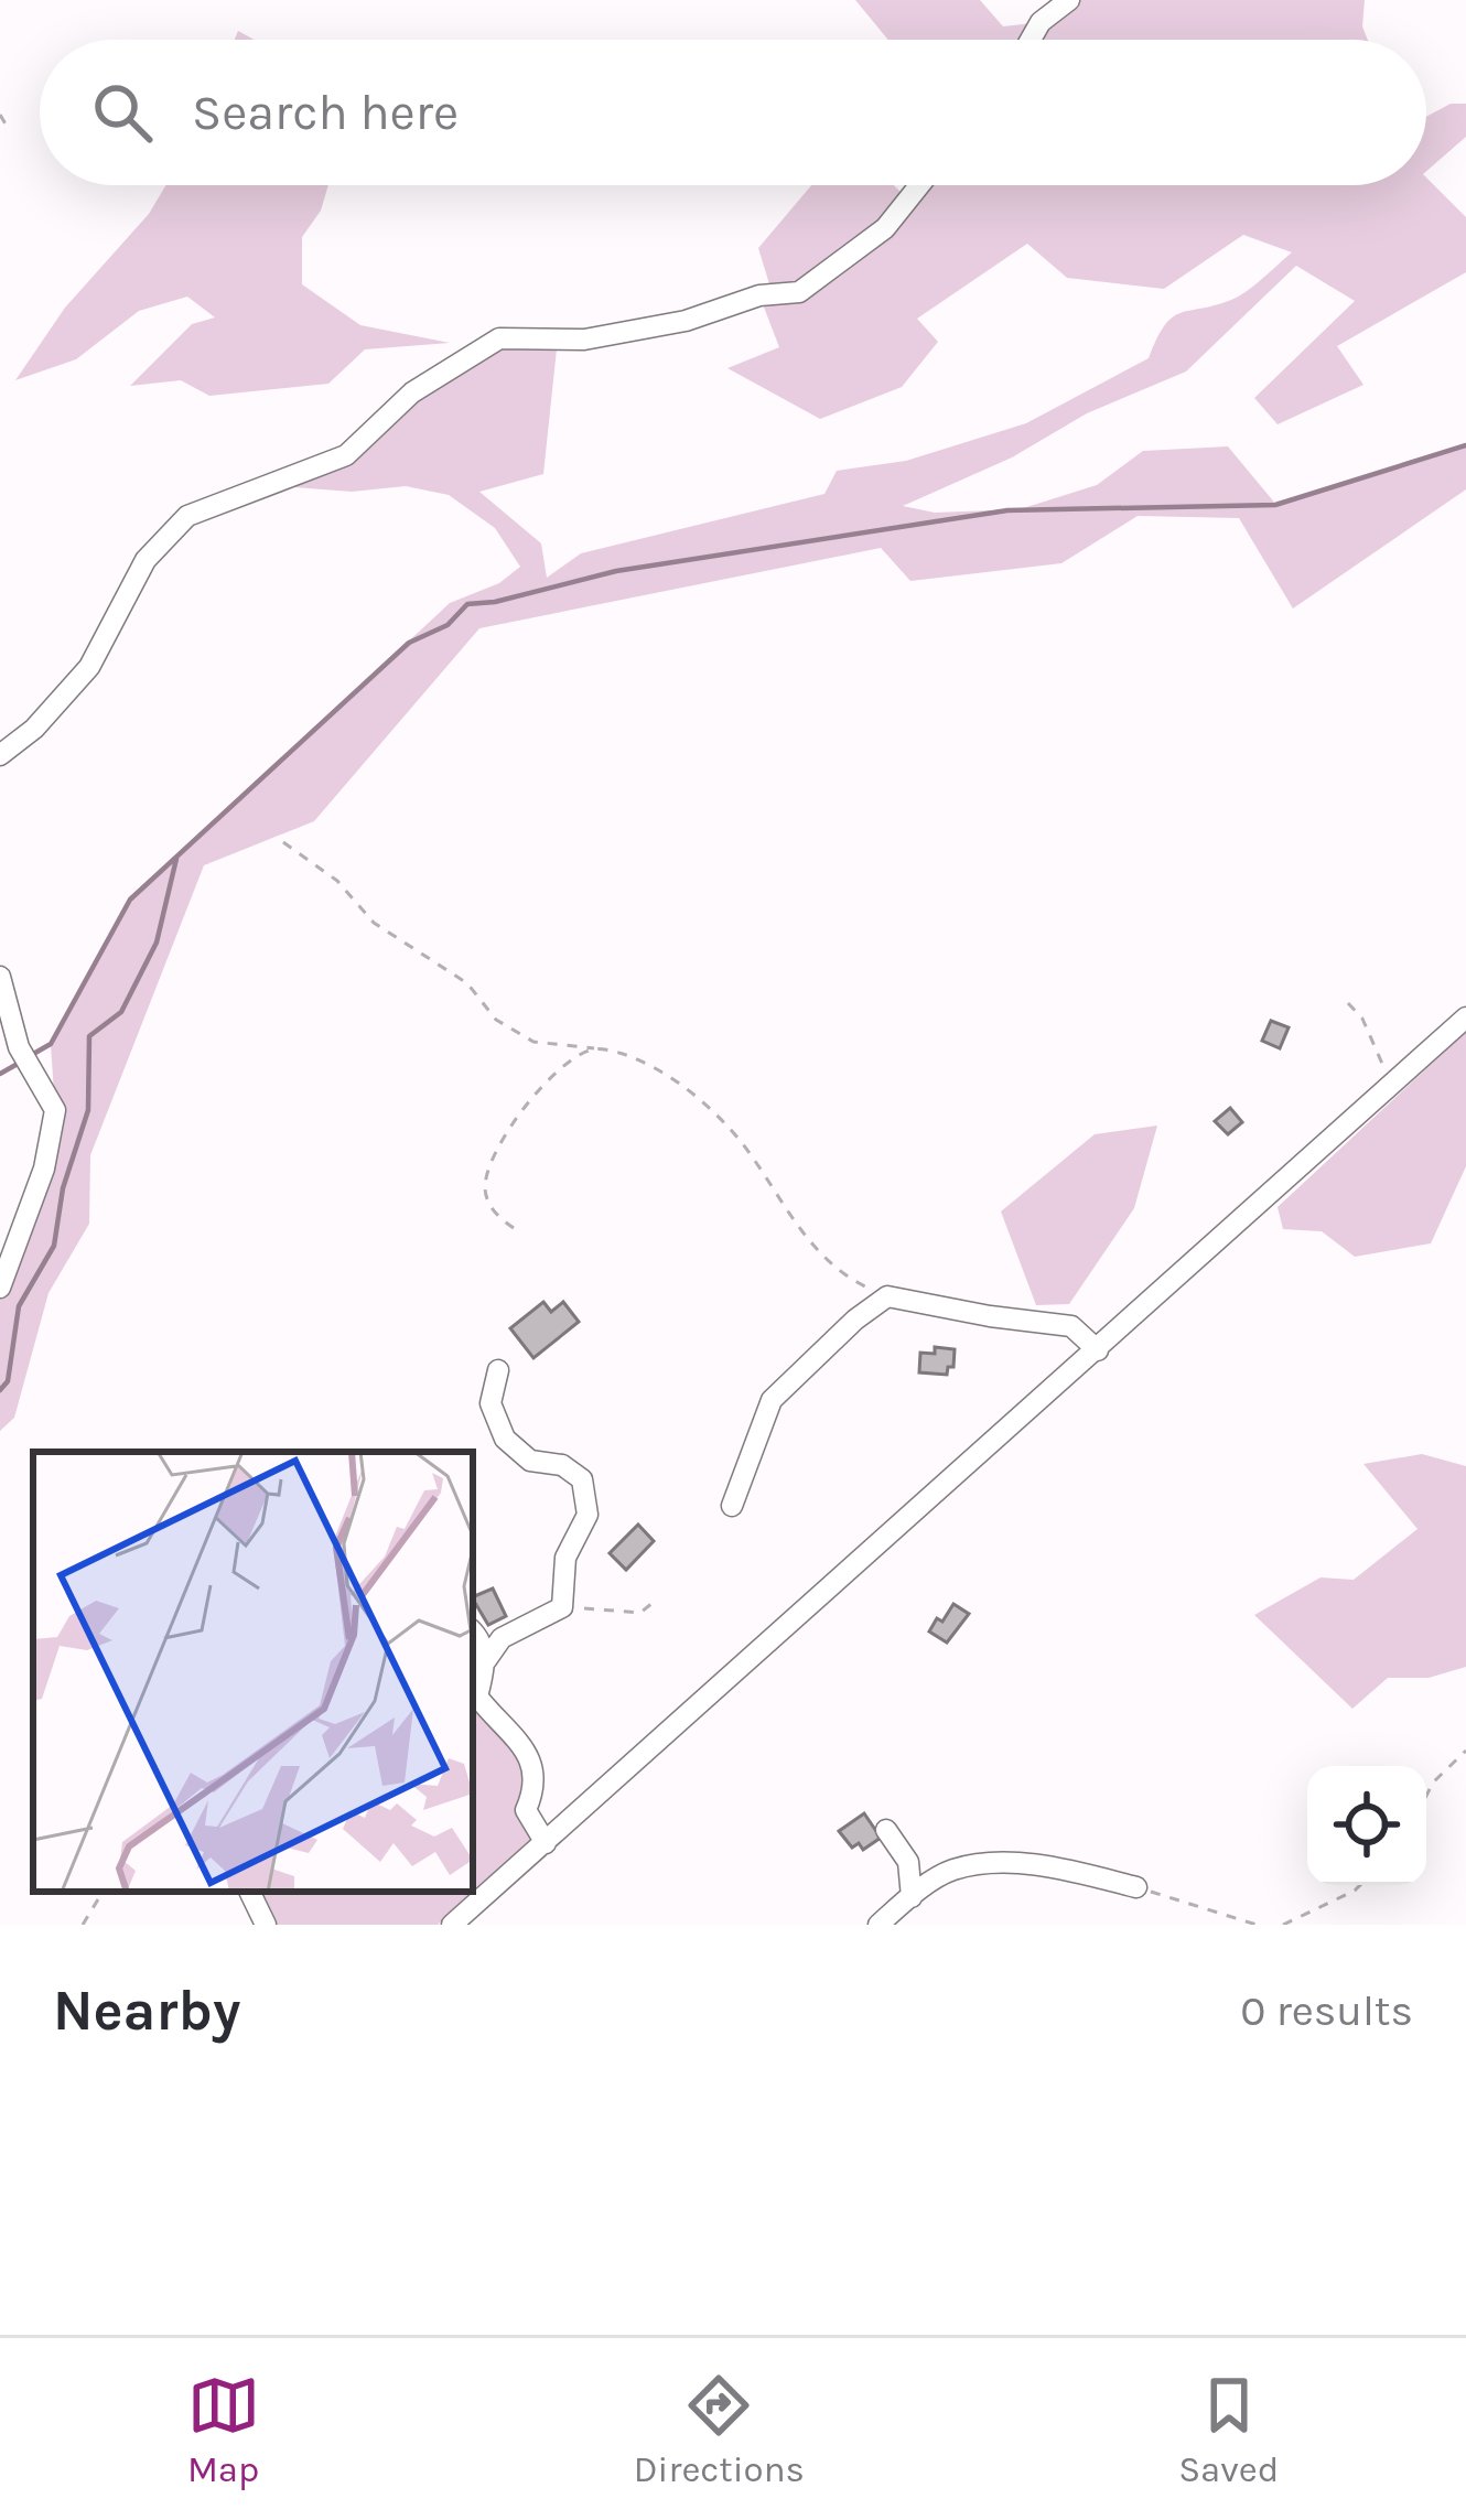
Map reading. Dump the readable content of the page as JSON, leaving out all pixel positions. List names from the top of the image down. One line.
{"page":{"search":"Search here","heading":["Nearby","0 results"],"nav":["Map","Directions","Saved"]}}
